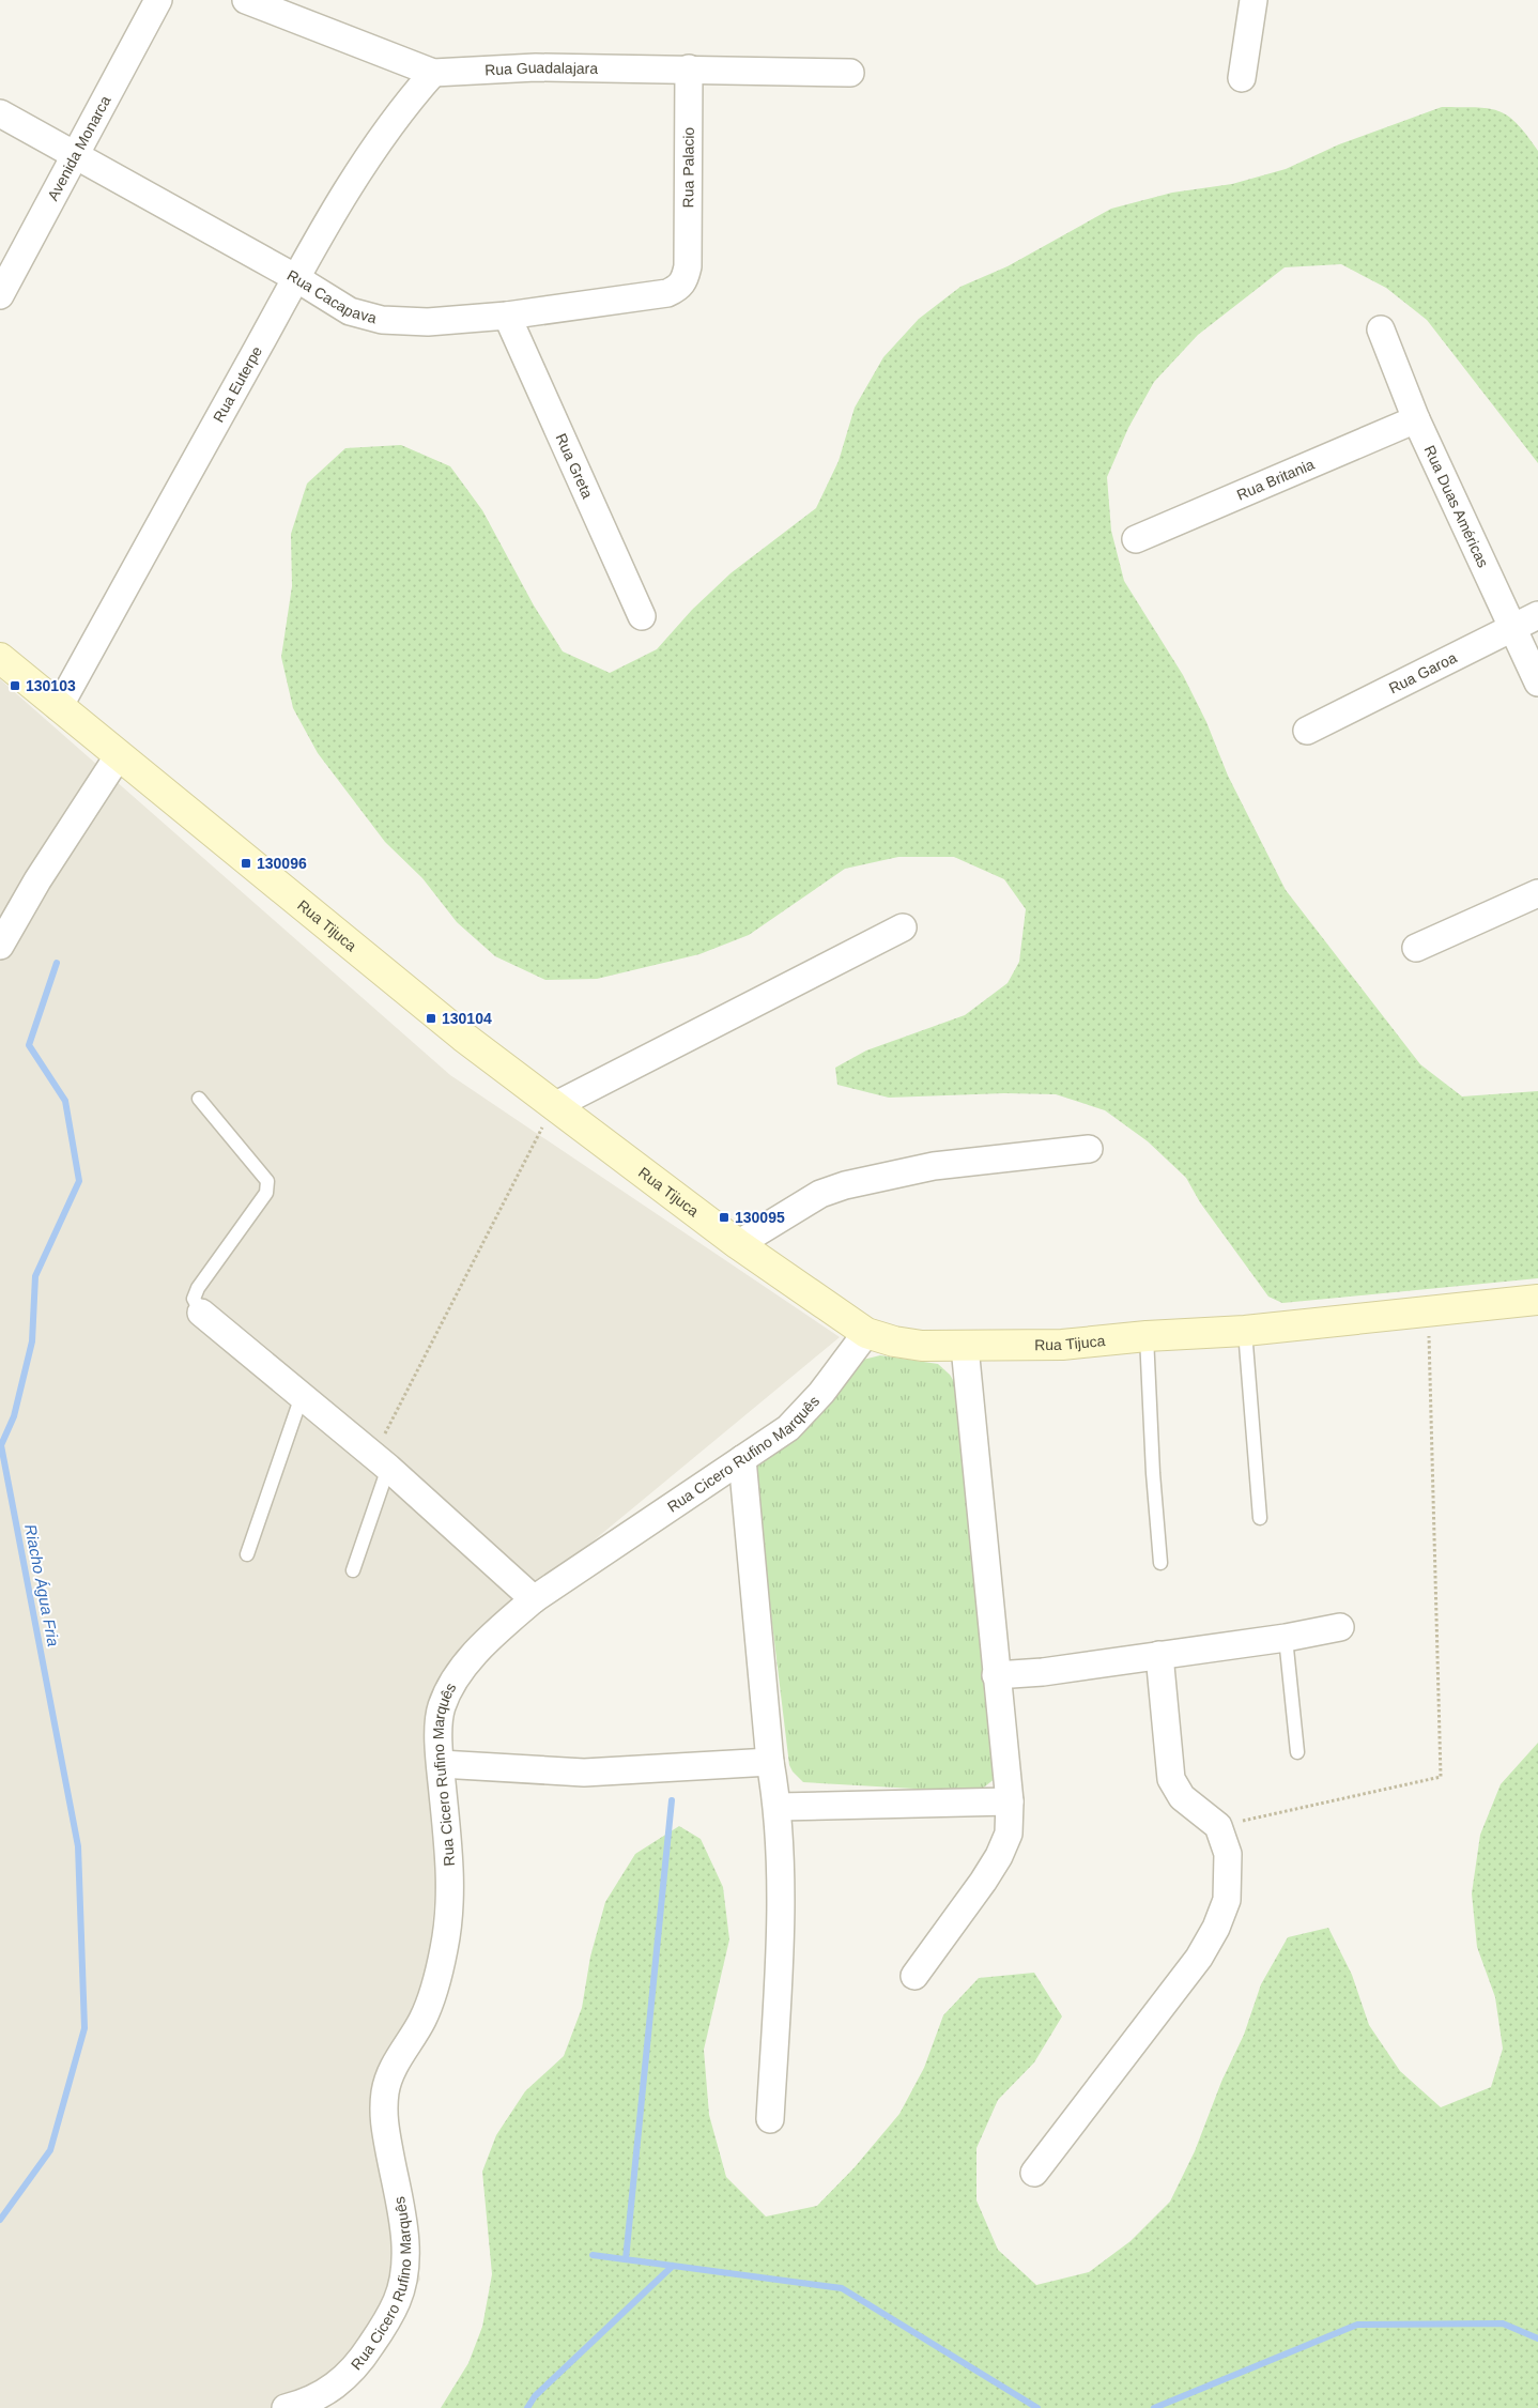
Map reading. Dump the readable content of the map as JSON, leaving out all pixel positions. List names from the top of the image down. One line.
{"streets":{"street":["Rua Guadalajara","Avenida Monarca","Rua Palacio","Rua Cacapava","Rua Euterpe","Rua Greta","Rua Britania","Rua Duas Américas","Rua Garoa","Rua Tijuca","Rua Cicero Rufino Marquês"]},"crossings":[["Rua Guadalajara","Rua Palacio"],["Rua Guadalajara","Rua Euterpe"],["Avenida Monarca","Rua Cacapava"],["Rua Palacio","Rua Cacapava"],["Rua Cacapava","Rua Euterpe"],["Rua Cacapava","Rua Greta"],["Rua Euterpe","Rua Tijuca"],["Rua Britania","Rua Duas Américas"],["Rua Duas Américas","Rua Garoa"],["Rua Tijuca","Rua Cicero Rufino Marquês"]],"water":["Riacho Água Fria"],"places":{"transit":["130103","130096","130104","130095"]}}
